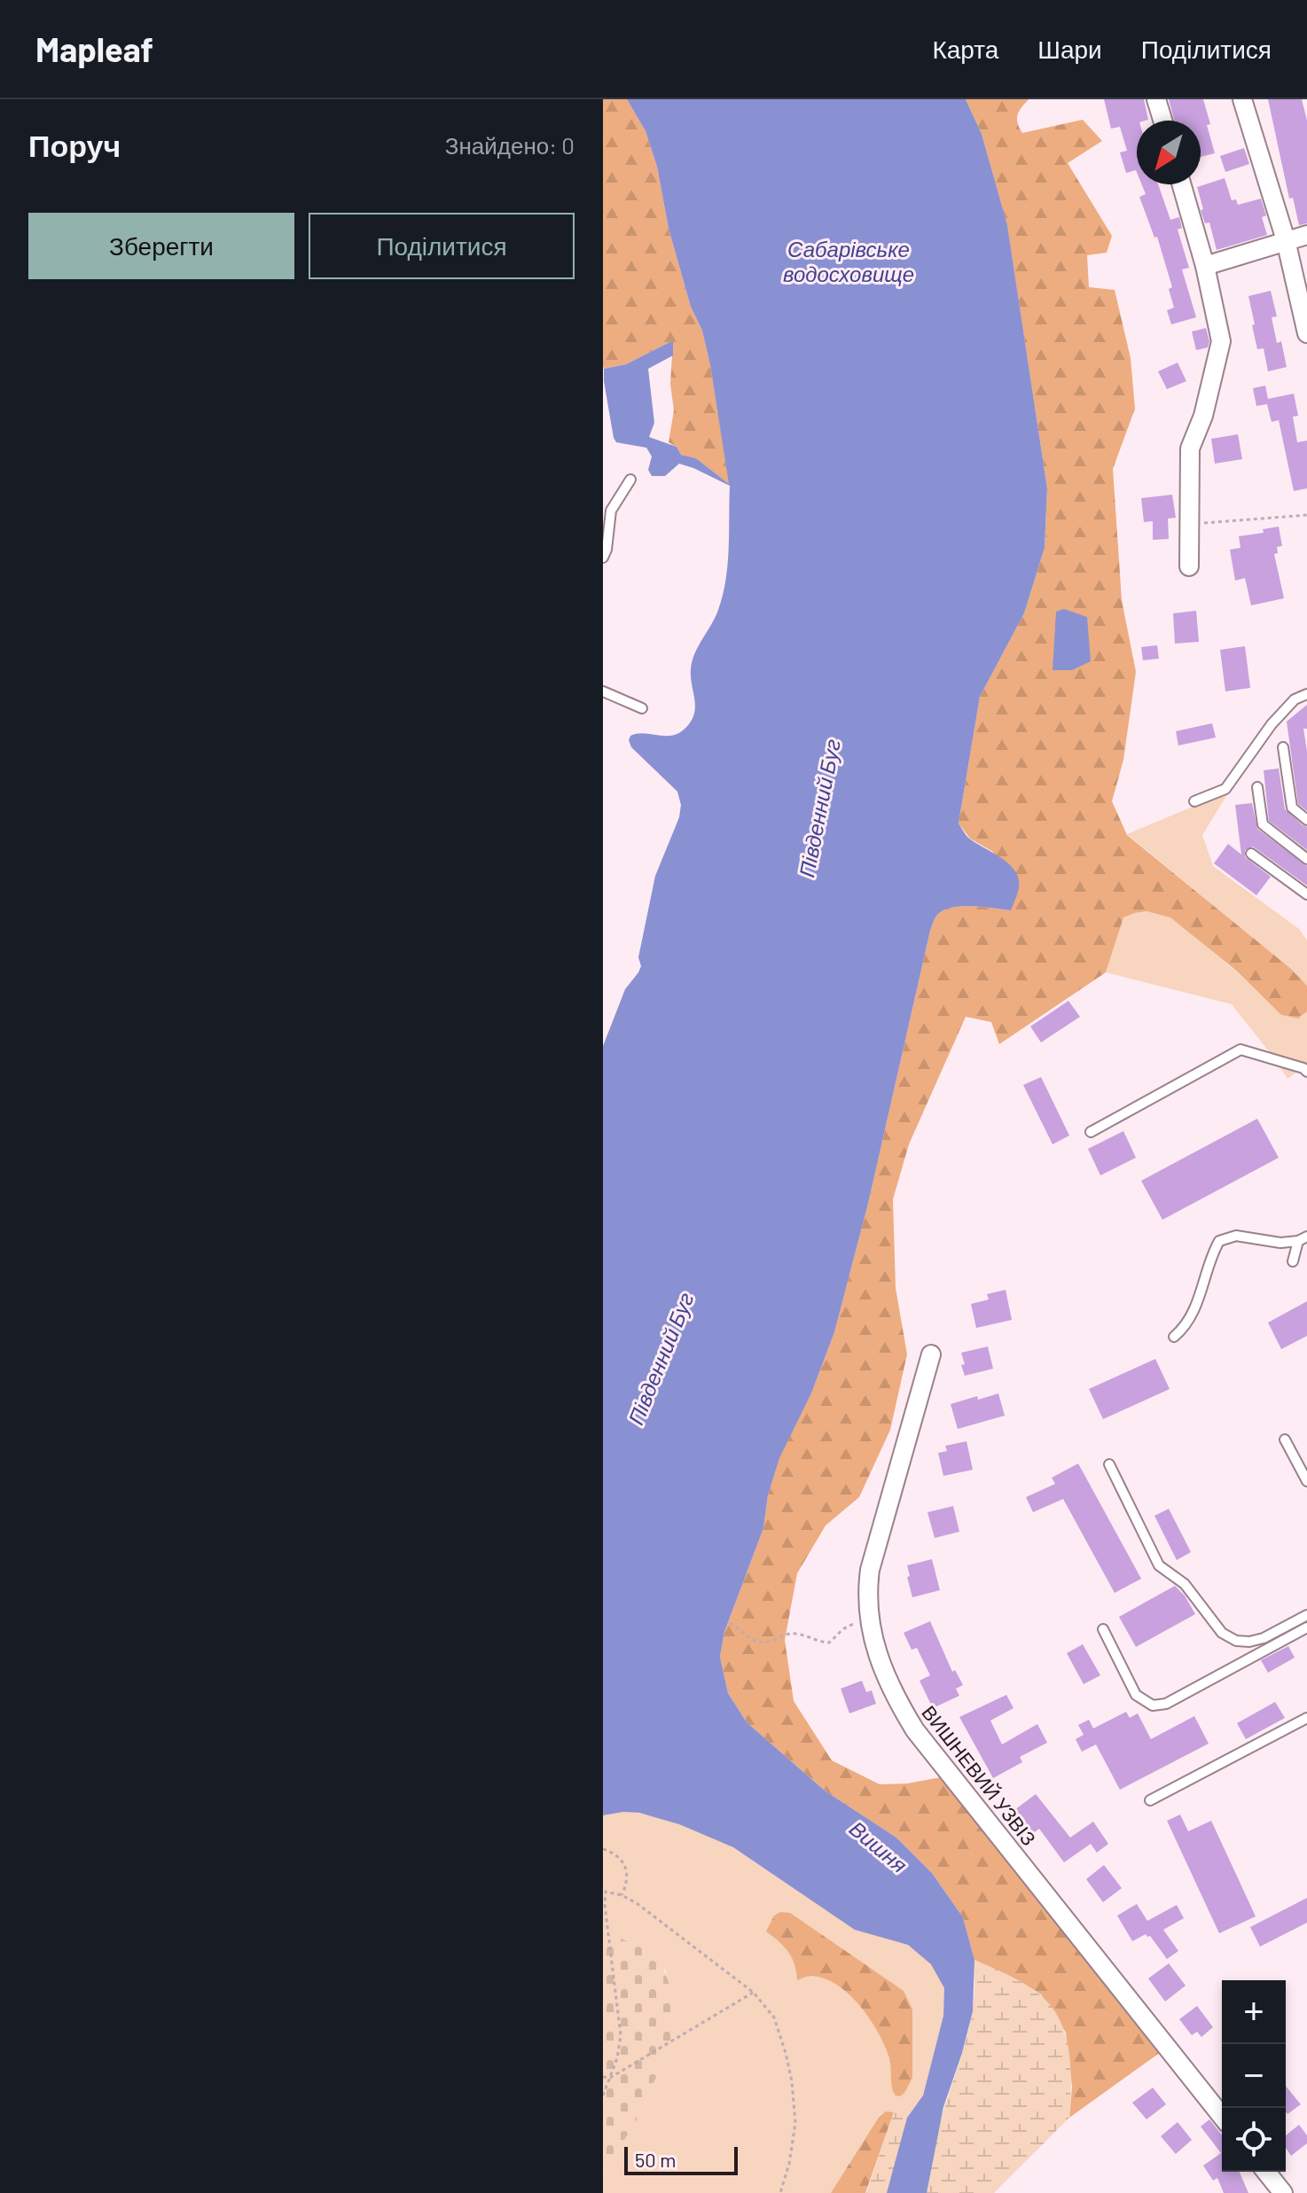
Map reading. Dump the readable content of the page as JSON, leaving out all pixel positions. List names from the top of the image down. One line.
{"streets":{"street":["ВИШНЕВИЙ УЗВІЗ"]},"water":["Сабарівське водосховище","Південний Буг","Вишня"],"scale_bar":"50 m","north":"bottom left","page":{"header":"Mapleaf","nav":["Карта","Шари","Поділитися"],"heading":["Поруч","Знайдено: 0"],"buttons":["Зберегти","Поділитися"],"map_buttons":["+","−"],"scale":"50 m"}}
